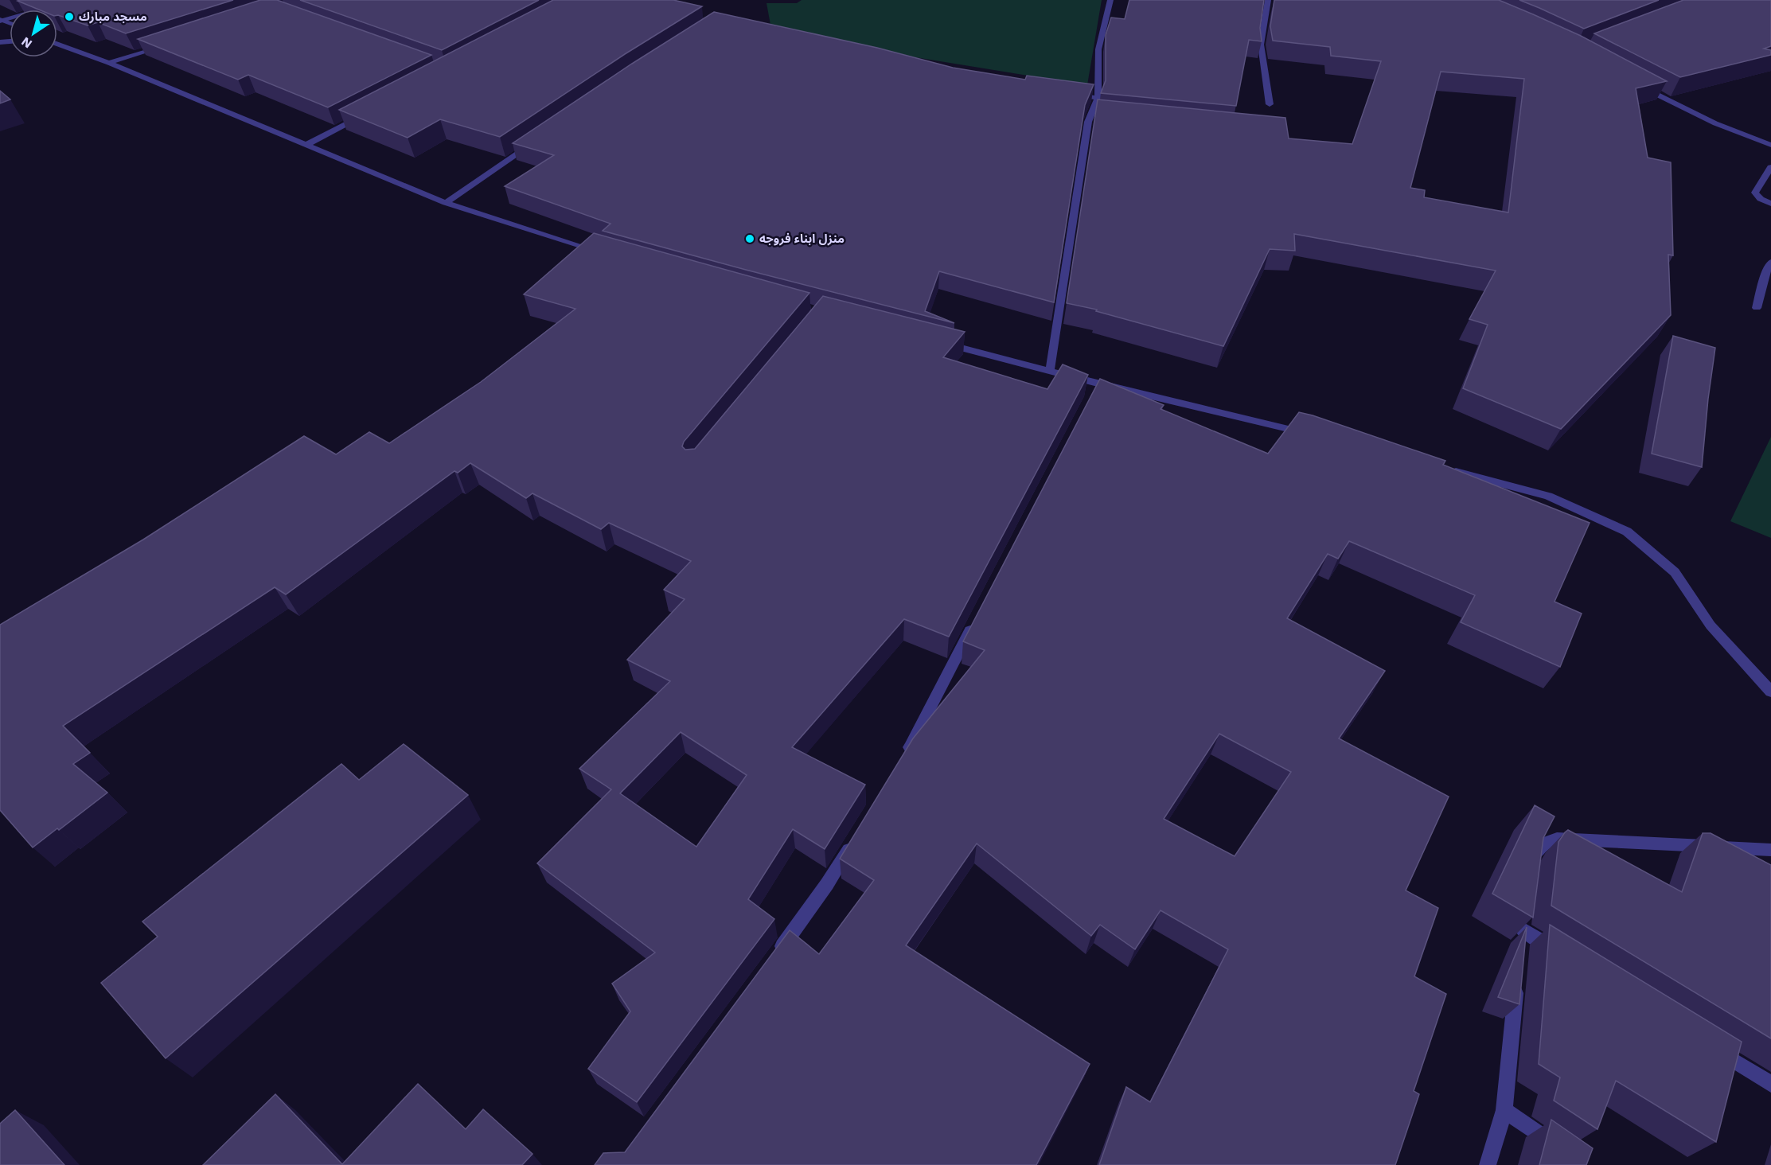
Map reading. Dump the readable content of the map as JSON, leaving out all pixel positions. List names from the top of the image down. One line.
{"places":["مسجد مبارك","منزل ابناء فروجه"],"north":"bottom left"}
